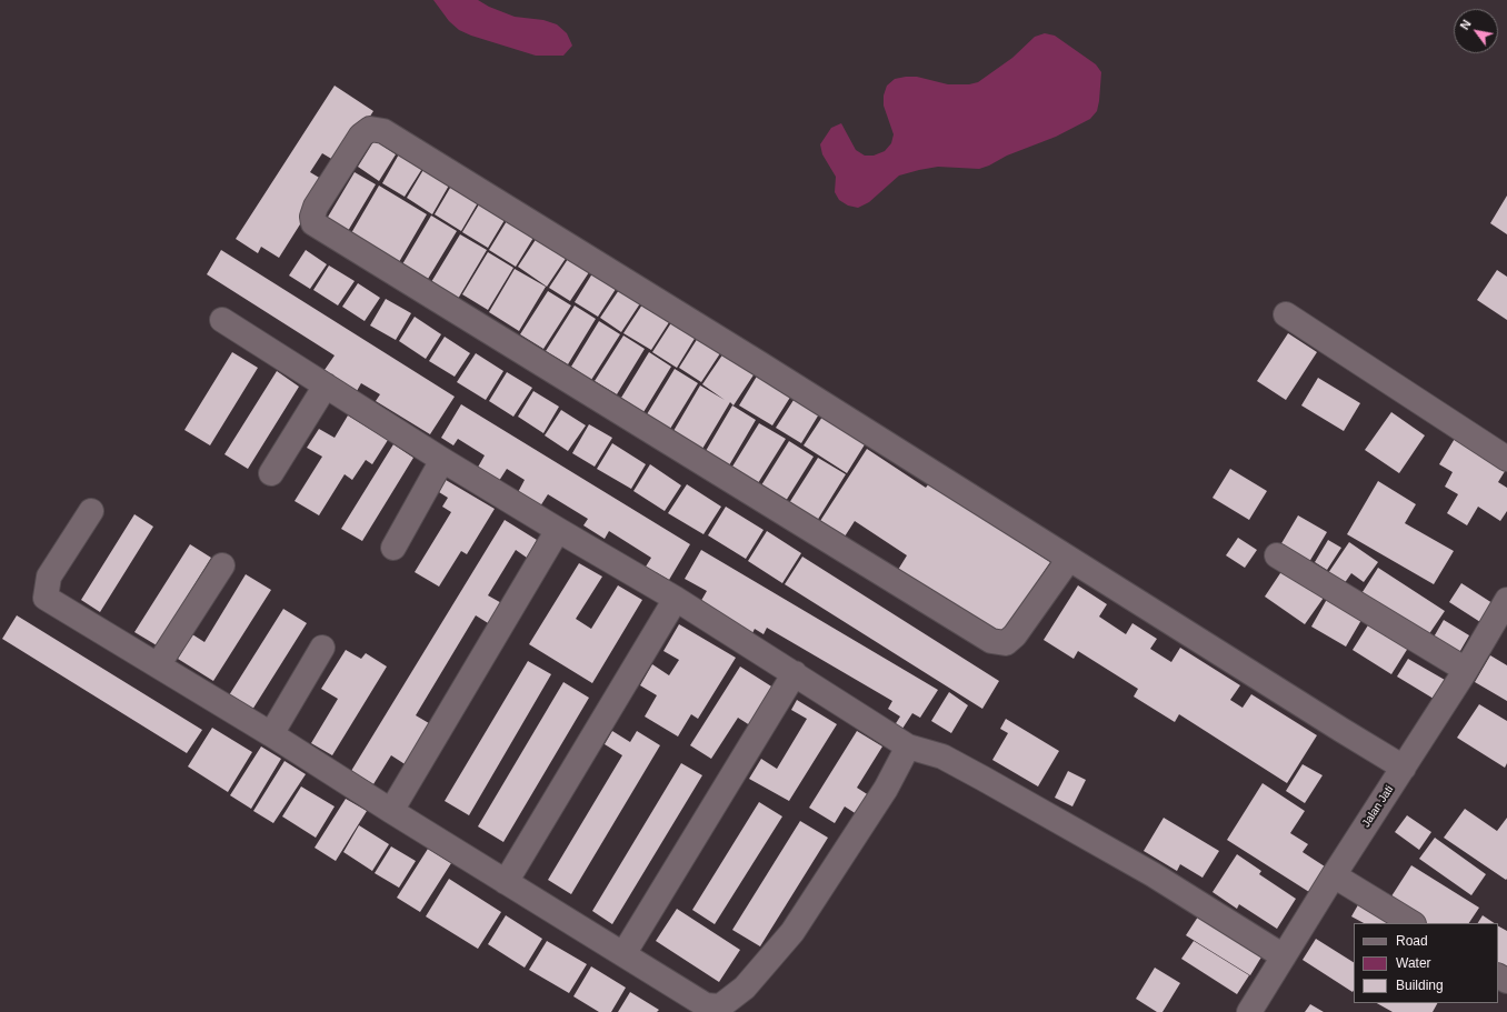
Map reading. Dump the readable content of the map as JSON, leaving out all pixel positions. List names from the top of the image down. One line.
{"streets":{"street":["Jalan Jati"]},"legend":["Road","Water","Building"],"north":"top left"}
